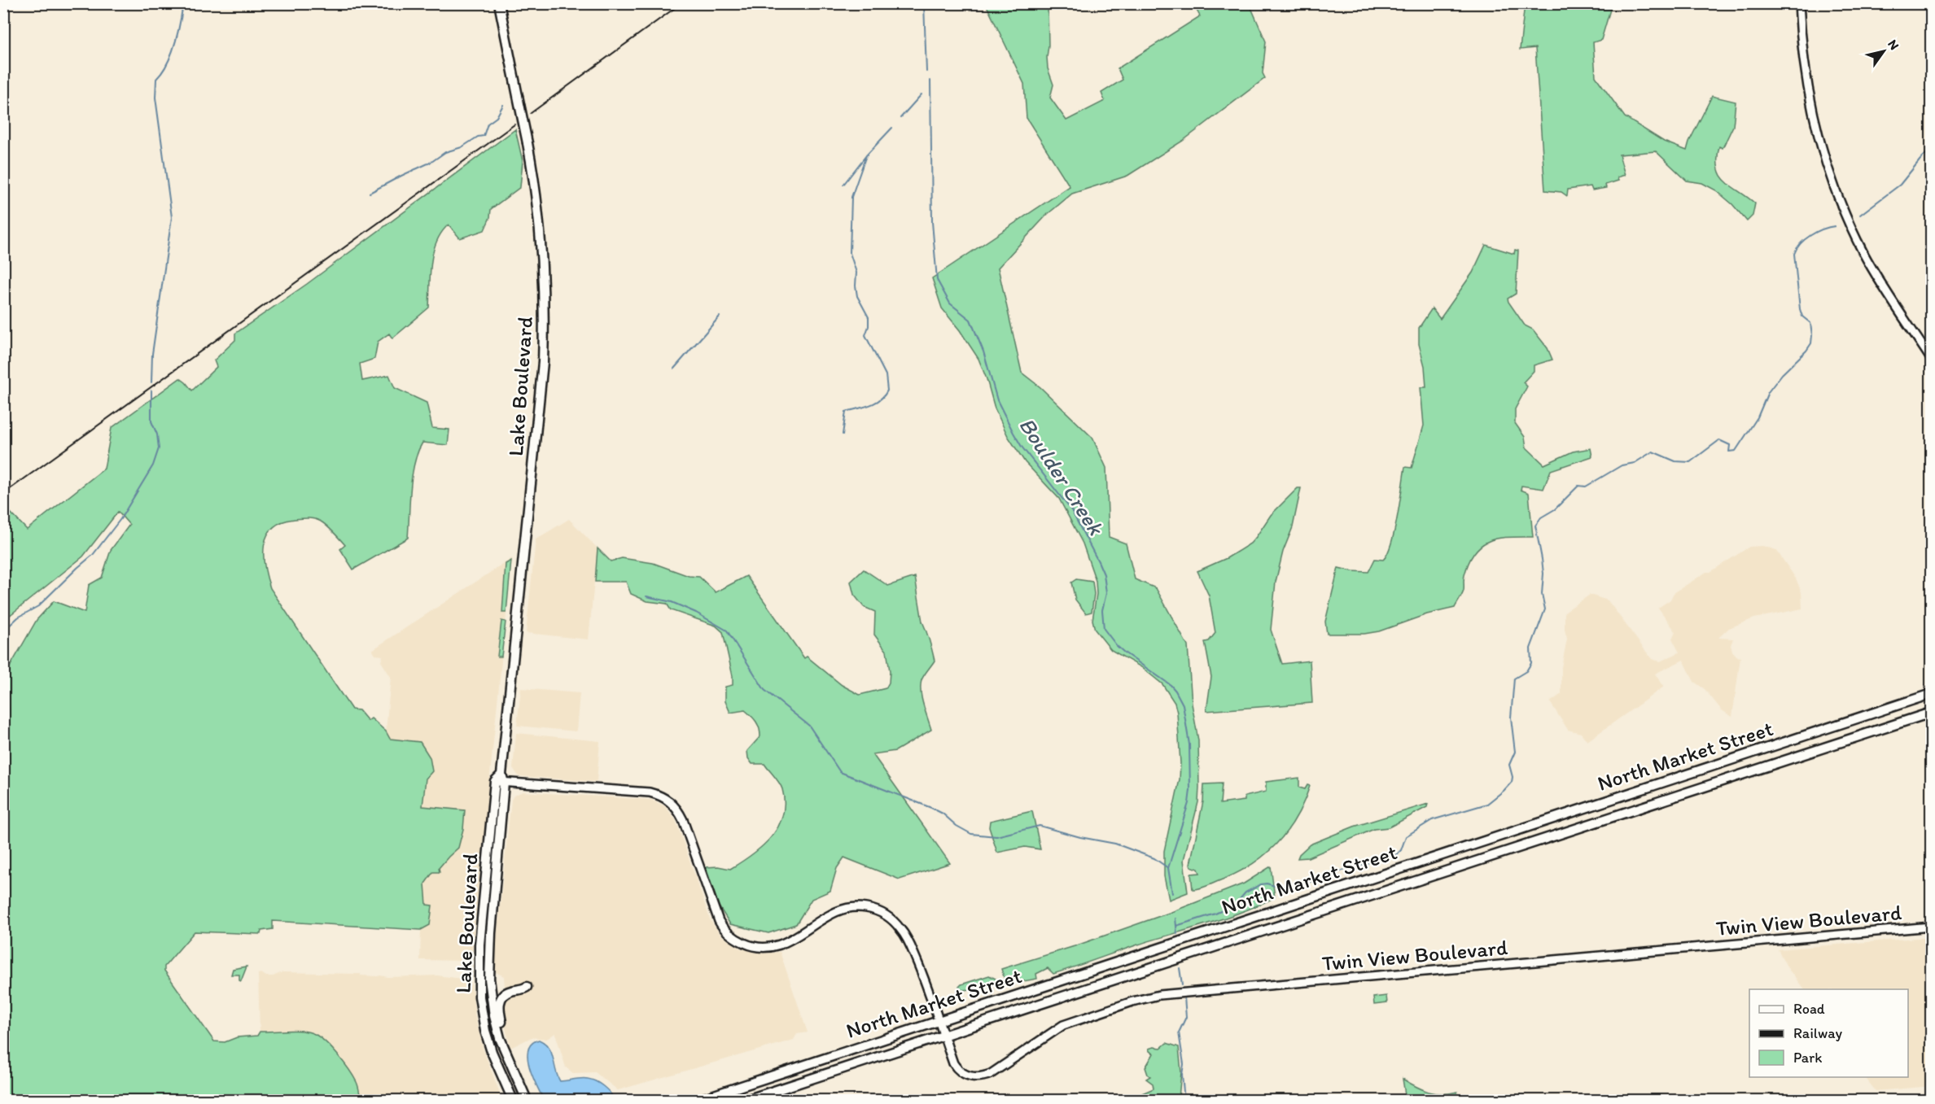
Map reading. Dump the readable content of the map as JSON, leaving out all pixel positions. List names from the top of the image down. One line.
{"streets":{"main road":["Lake Boulevard","North Market Street"],"street":["Twin View Boulevard"]},"crossings":[["North Market Street","Twin View Boulevard"]],"water":["Boulder Creek"],"legend":["Road","Railway","Park"],"north":"top right"}
